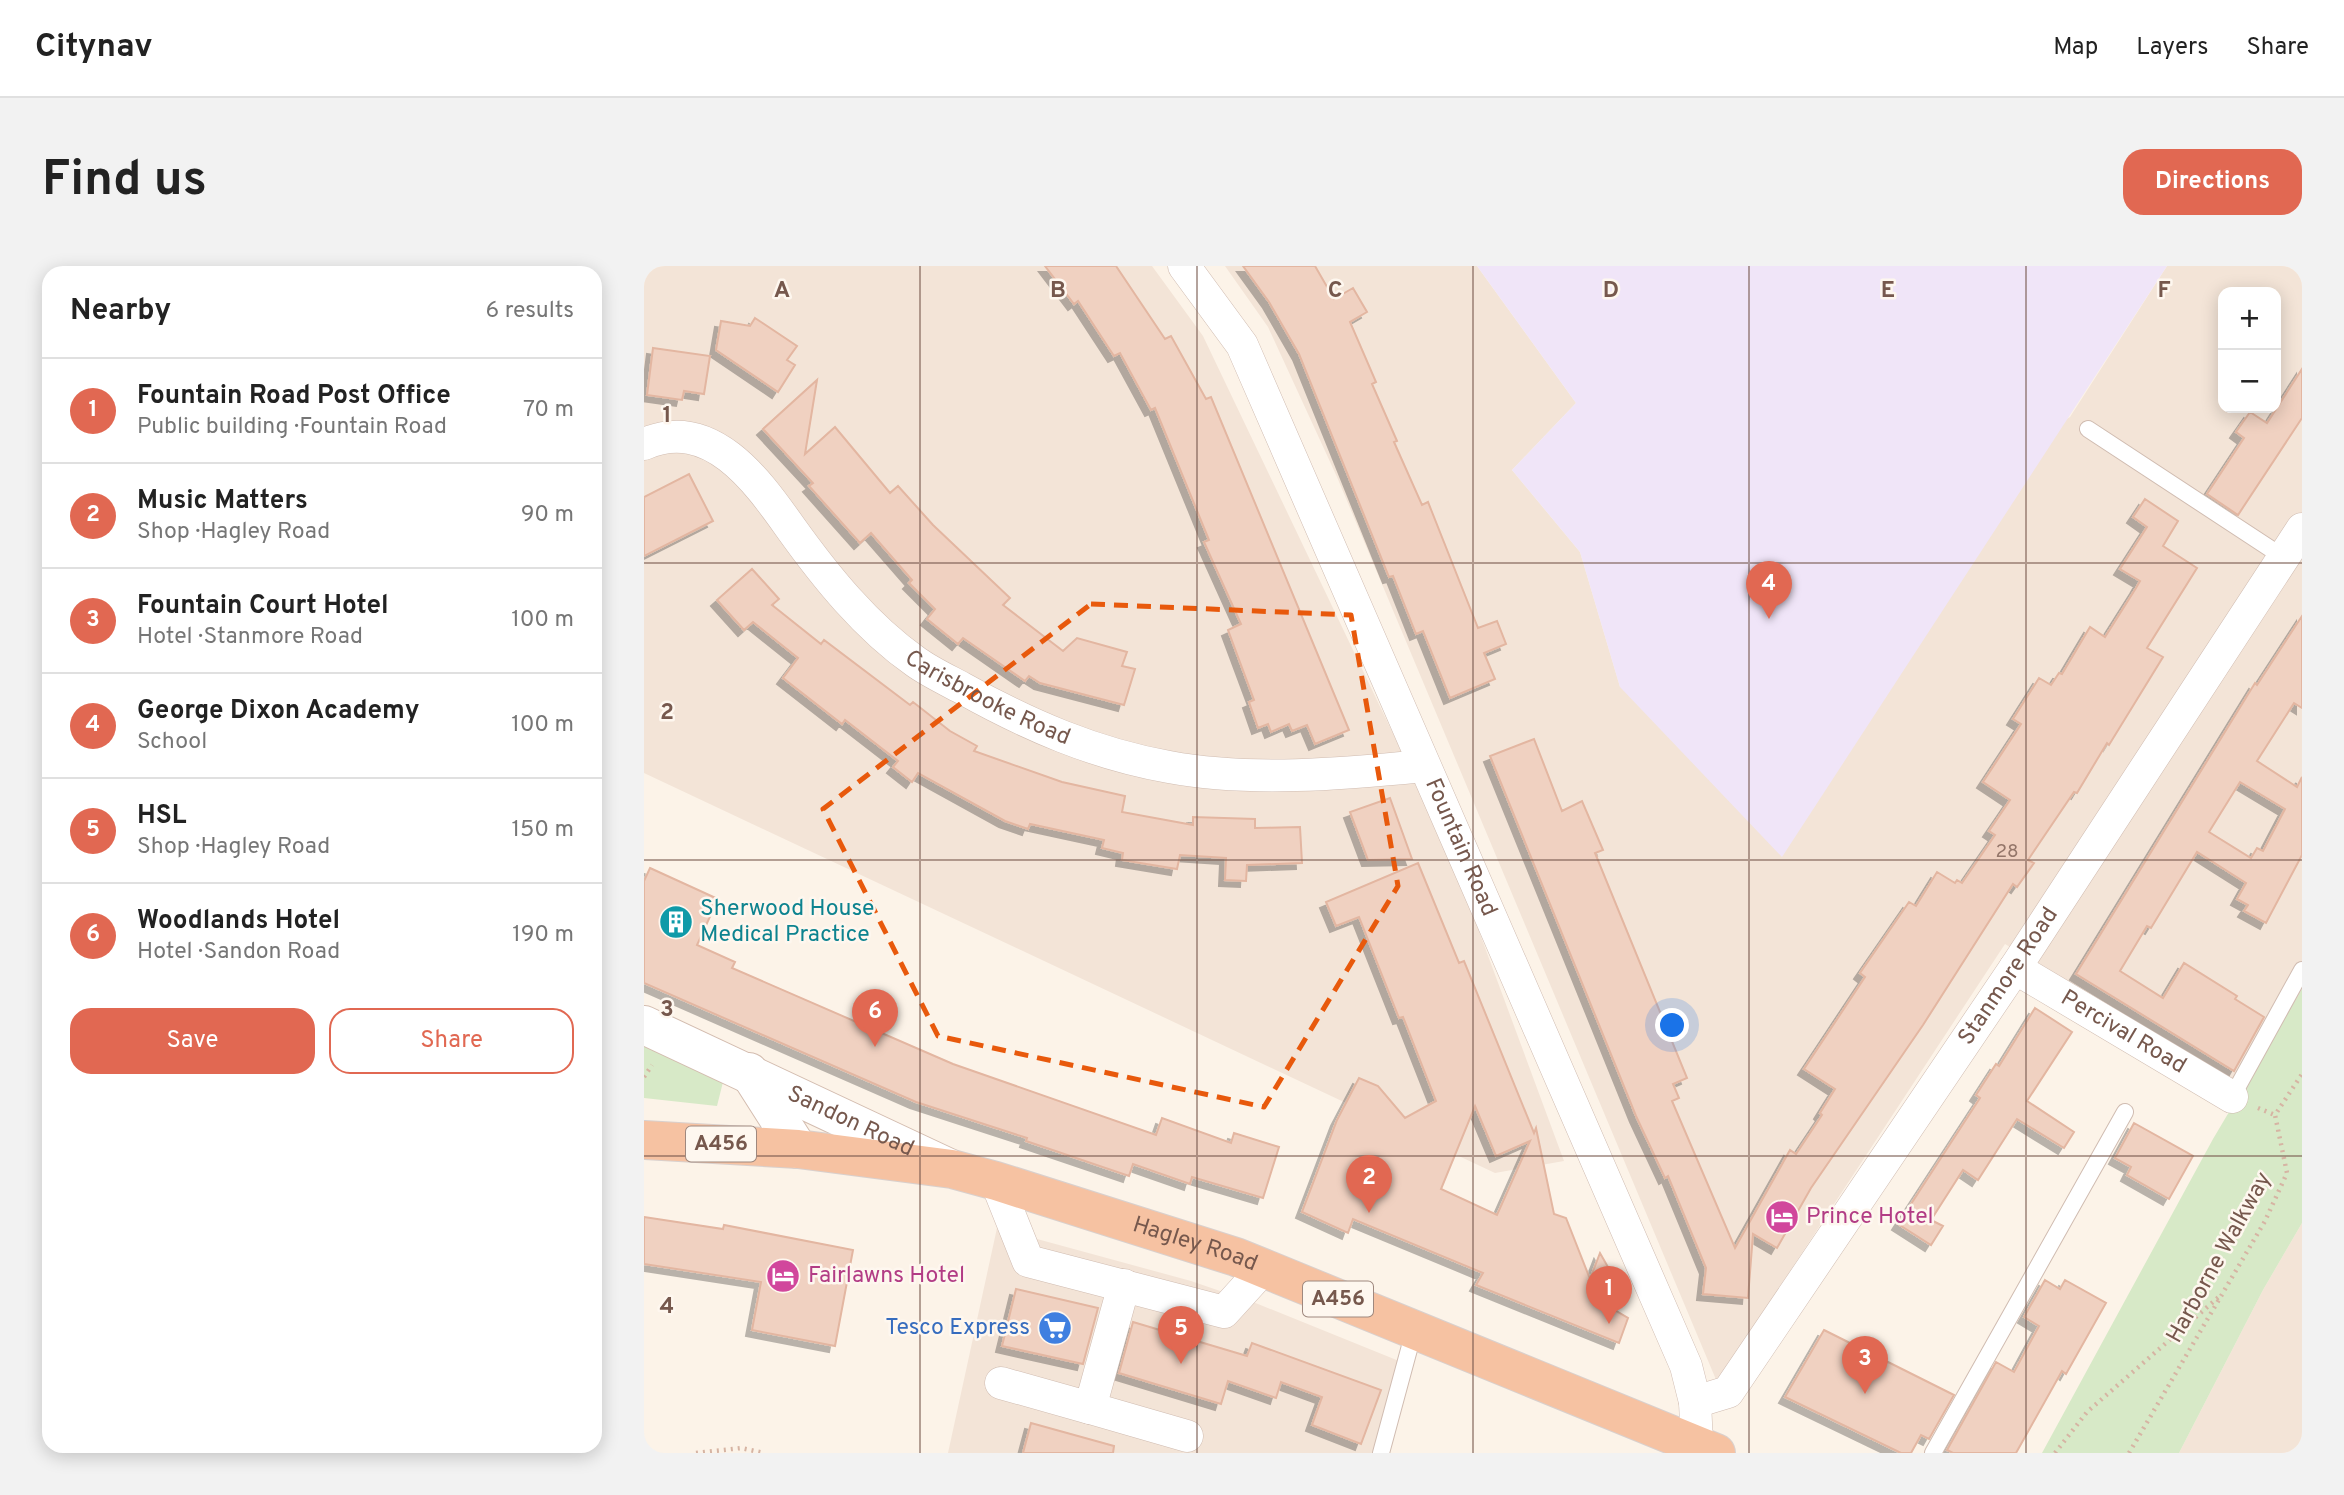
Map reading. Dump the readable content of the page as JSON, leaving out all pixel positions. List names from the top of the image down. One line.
{"streets":{"highway":["A456","Hagley Road"],"main road":["Sandon Road"],"street":["Carisbrooke Road","Fountain Road","Stanmore Road","Percival Road"],"path":["Harborne Walkway"]},"crossings":[["Carisbrooke Road","Fountain Road"],["Fountain Road","Stanmore Road"],["Fountain Road","Hagley Road"],["Stanmore Road","Percival Road"],["Sandon Road","Hagley Road"]],"places":{"building":["Sherwood House Medical Practice"],"hotel":["Prince Hotel","Fairlawns Hotel"],"supermarket":["Tesco Express"]},"house_numbers":["28"],"page":{"header":"Citynav","nav":["Map","Layers","Share"],"buttons":["Directions",["Save","Share"]],"title":"Find us","heading":["Nearby","6 results"],"map_buttons":["+","−"],"list":[{"mark":"1","name":"Fountain Road Post Office","note":"Public building · Fountain Road","value":"70 m"},{"mark":"2","name":"Music Matters","note":"Shop · Hagley Road","value":"90 m"},{"mark":"3","name":"Fountain Court Hotel","note":"Hotel · Stanmore Road","value":"100 m"},{"mark":"4","name":"George Dixon Academy","note":"School","value":"100 m"},{"mark":"5","name":"HSL","note":"Shop · Hagley Road","value":"150 m"},{"mark":"6","name":"Woodlands Hotel","note":"Hotel · Sandon Road","value":"190 m"}],"pins":["4","6","2","1","5","3"]},"grid":{"columns":["A","B","C","D","E","F"],"rows":["1","2","3","4"]}}
